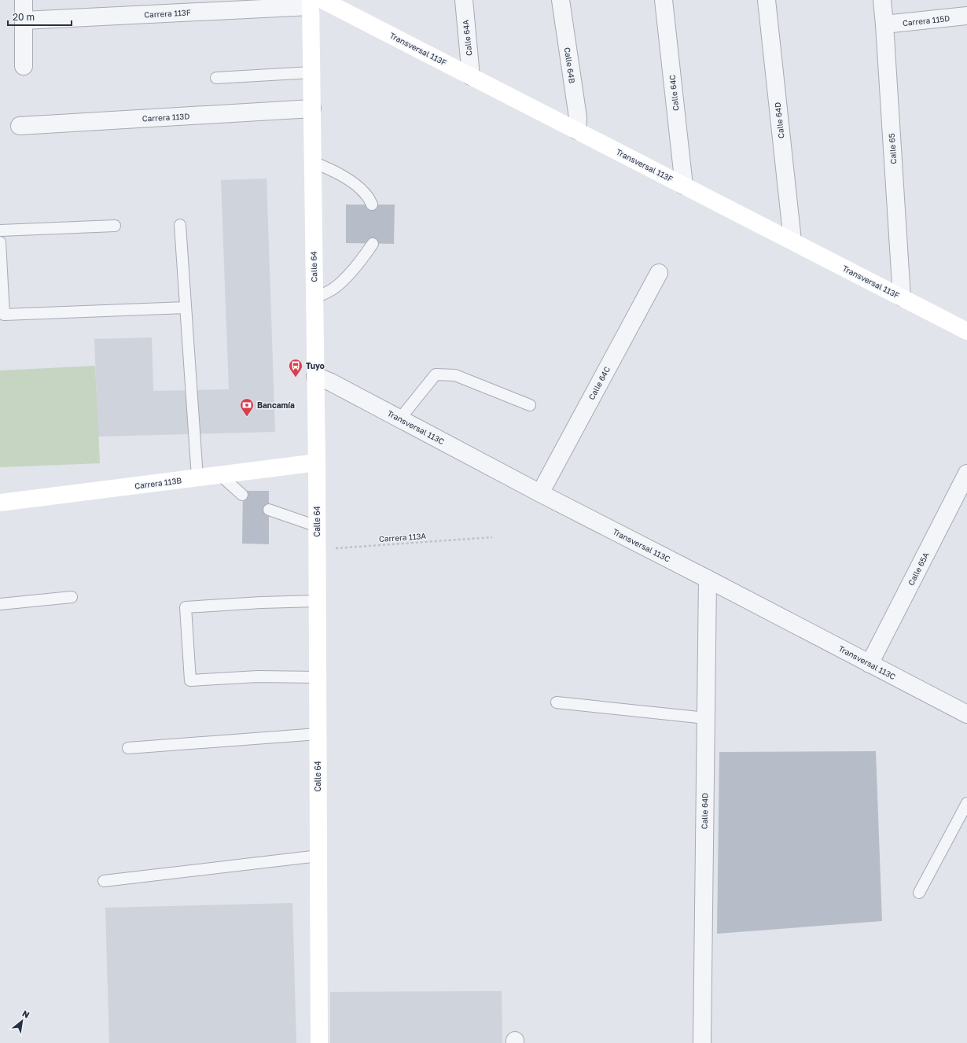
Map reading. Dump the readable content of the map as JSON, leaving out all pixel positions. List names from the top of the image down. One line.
{"streets":{"street":["Carrera 113F","Carrera 115D","Calle 64A","Transversal 113F","Calle 64B","Calle 64C","Carrera 113D","Calle 64D","Calle 65","Calle 64","Transversal 113C","Carrera 113B","Calle 65A"],"path":["Carrera 113A"]},"crossings":[["Carrera 113F","Transversal 113F"],["Carrera 113F","Calle 64"],["Carrera 115D","Calle 65"],["Calle 64A","Transversal 113F"],["Transversal 113F","Calle 64B"],["Transversal 113F","Calle 64C"],["Transversal 113F","Calle 64D"],["Transversal 113F","Calle 65"],["Transversal 113F","Calle 64"],["Calle 64C","Transversal 113C"],["Carrera 113D","Calle 64"],["Calle 64D","Transversal 113C"],["Calle 64","Transversal 113C"],["Calle 64","Carrera 113B"],["Calle 64","Carrera 113A"],["Transversal 113C","Calle 65A"]],"places":{"bus stop":["Tuyo"],"bank":["Bancamía"]},"scale_bar":"20 m","north":"top right"}
